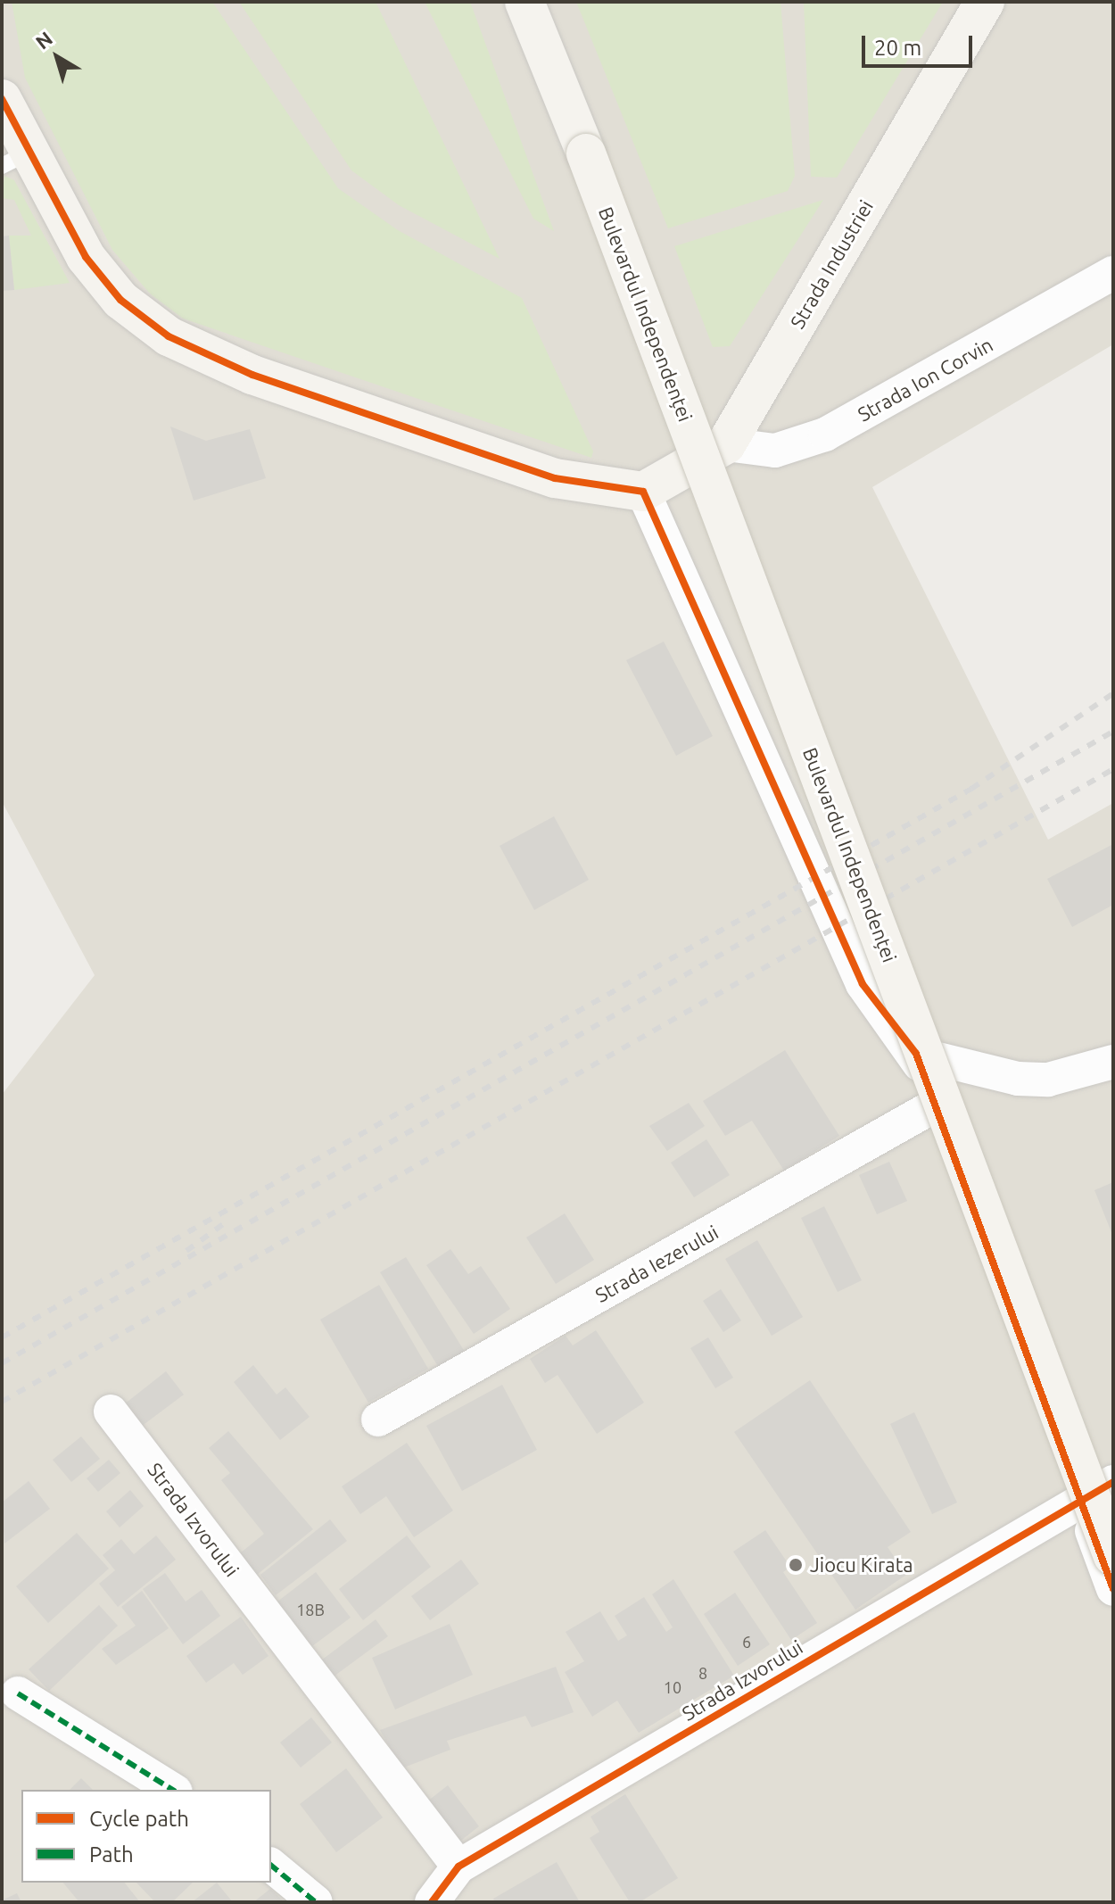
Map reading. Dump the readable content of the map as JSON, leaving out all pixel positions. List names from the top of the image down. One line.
{"streets":{"main road":["Strada Industriei","Bulevardul Independenței"],"street":["Strada Ion Corvin","Strada Iezerului","Strada Izvorului"]},"crossings":[["Strada Industriei","Strada Ion Corvin"]],"places":["Jiocu Kirata"],"house_numbers":["18B","6","8","10"],"legend":["Cycle path","Path"],"scale_bar":"20 m","north":"top left"}
